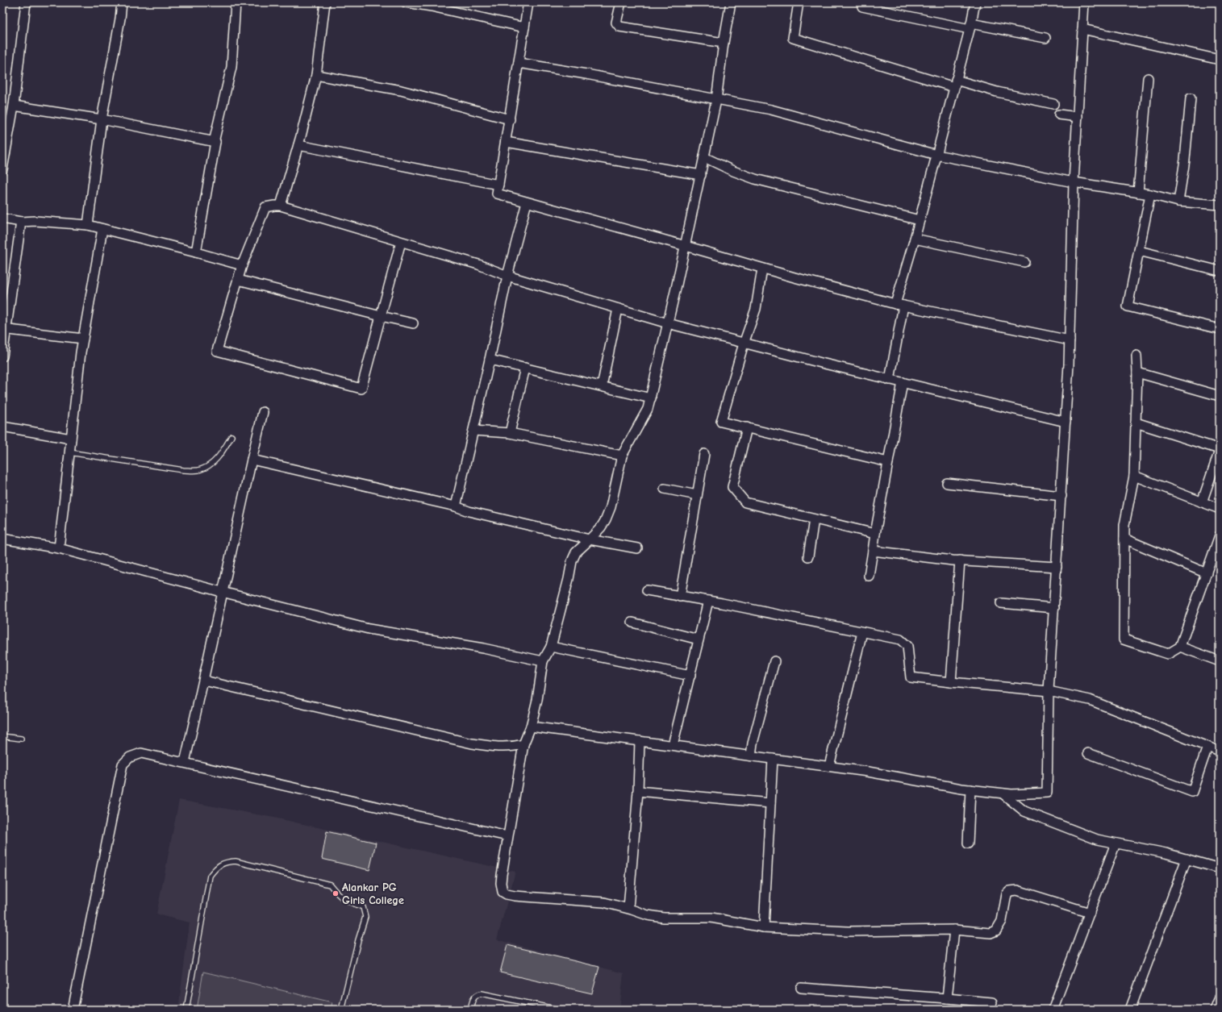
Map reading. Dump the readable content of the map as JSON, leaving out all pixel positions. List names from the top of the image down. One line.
{"places":["Alankar PG Girls College"]}
